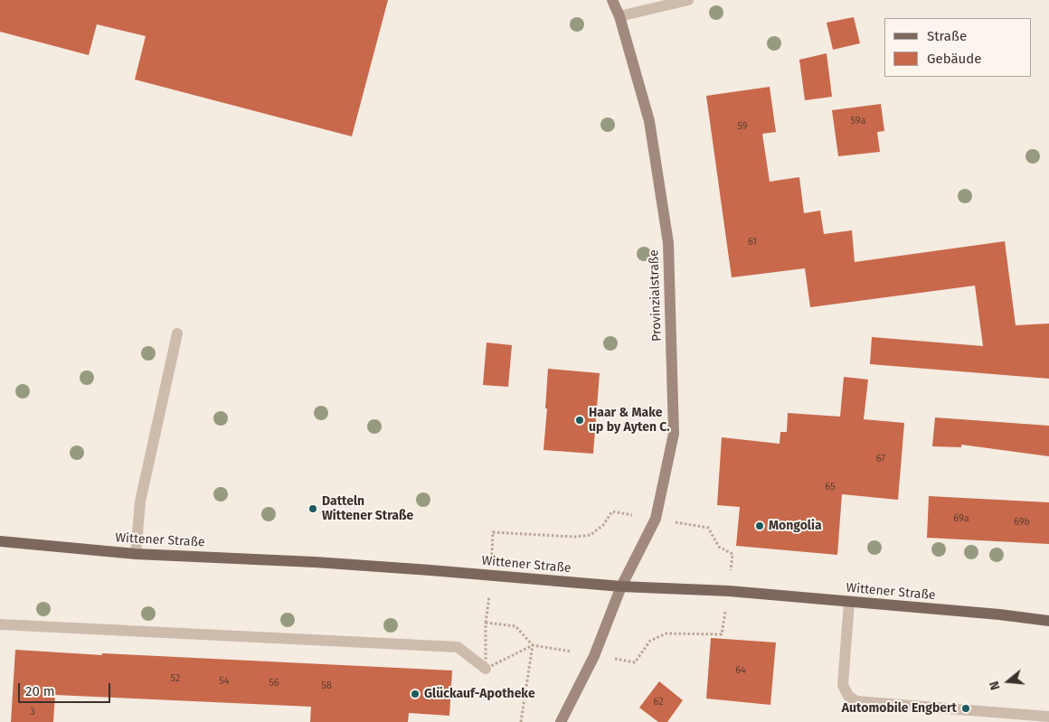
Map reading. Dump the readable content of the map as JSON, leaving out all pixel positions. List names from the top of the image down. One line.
{"streets":{"main road":["Provinzialstraße","Wittener Straße"]},"crossings":[["Provinzialstraße","Wittener Straße"]],"places":["Haar & Make up by Ayten C.","Datteln Wittener Straße","Mongolia","Glückauf-Apotheke","Automobile Engbert"],"house_numbers":["59a","59","61","67","65","69a","69b","64","52","54","56","58","62","3"],"legend":["Straße","Gebäude"],"scale_bar":"20 m","north":"left"}
